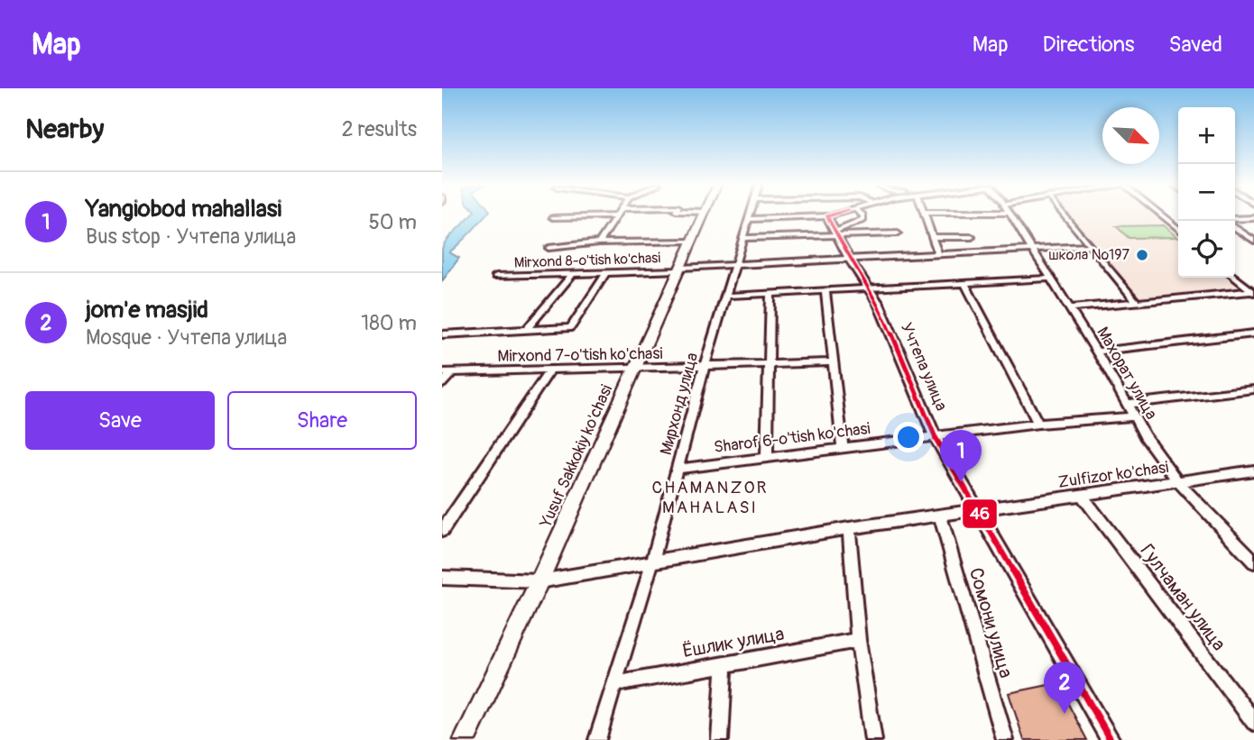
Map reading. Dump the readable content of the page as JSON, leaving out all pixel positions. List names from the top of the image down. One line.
{"streets":{"main road":["Yusuf Sakkokiy ko'chasi"],"street":["Mirxond 8-o'tish ko'chasi","Mirxond 7-o'tish ko'chasi","Учтепа улица","Махорат улица","Мирхонд улица","Sharof 6-o'tish ko'chasi","Zulfizor ko'chasi","Гулчаман улица","Сомони улица","Ёшлик улица"]},"crossings":[["Mirxond 8-o'tish ko'chasi","Учтепа улица"],["Mirxond 8-o'tish ko'chasi","Махорат улица"],["Mirxond 8-o'tish ko'chasi","Мирхонд улица"],["Mirxond 8-o'tish ko'chasi","Yusuf Sakkokiy ko'chasi"],["Mirxond 7-o'tish ko'chasi","Мирхонд улица"],["Mirxond 7-o'tish ko'chasi","Yusuf Sakkokiy ko'chasi"],["Учтепа улица","Sharof 6-o'tish ko'chasi"],["Учтепа улица","Zulfizor ko'chasi"],["Махорат улица","Sharof 6-o'tish ko'chasi"],["Махорат улица","Zulfizor ko'chasi"],["Мирхонд улица","Sharof 6-o'tish ko'chasi"],["Мирхонд улица","Zulfizor ko'chasi"],["Мирхонд улица","Ёшлик улица"],["Yusuf Sakkokiy ko'chasi","Zulfizor ko'chasi"],["Zulfizor ko'chasi","Гулчаман улица"],["Zulfizor ko'chasi","Сомони улица"]],"districts":["CHAMANZOR MAHALASI"],"places":["школа №197"],"lines":["transit line 46"],"north":"bottom right","page":{"header":"Map","nav":["Map","Directions","Saved"],"heading":["Nearby","2 results"],"map_buttons":["+","−"],"list":[{"mark":"1","name":"Yangiobod mahallasi","note":"Bus stop · Учтепа улица","value":"50 m"},{"mark":"2","name":"jom'e masjid","note":"Mosque · Учтепа улица","value":"180 m"}],"buttons":["Save","Share"],"pins":["1","2"]}}
